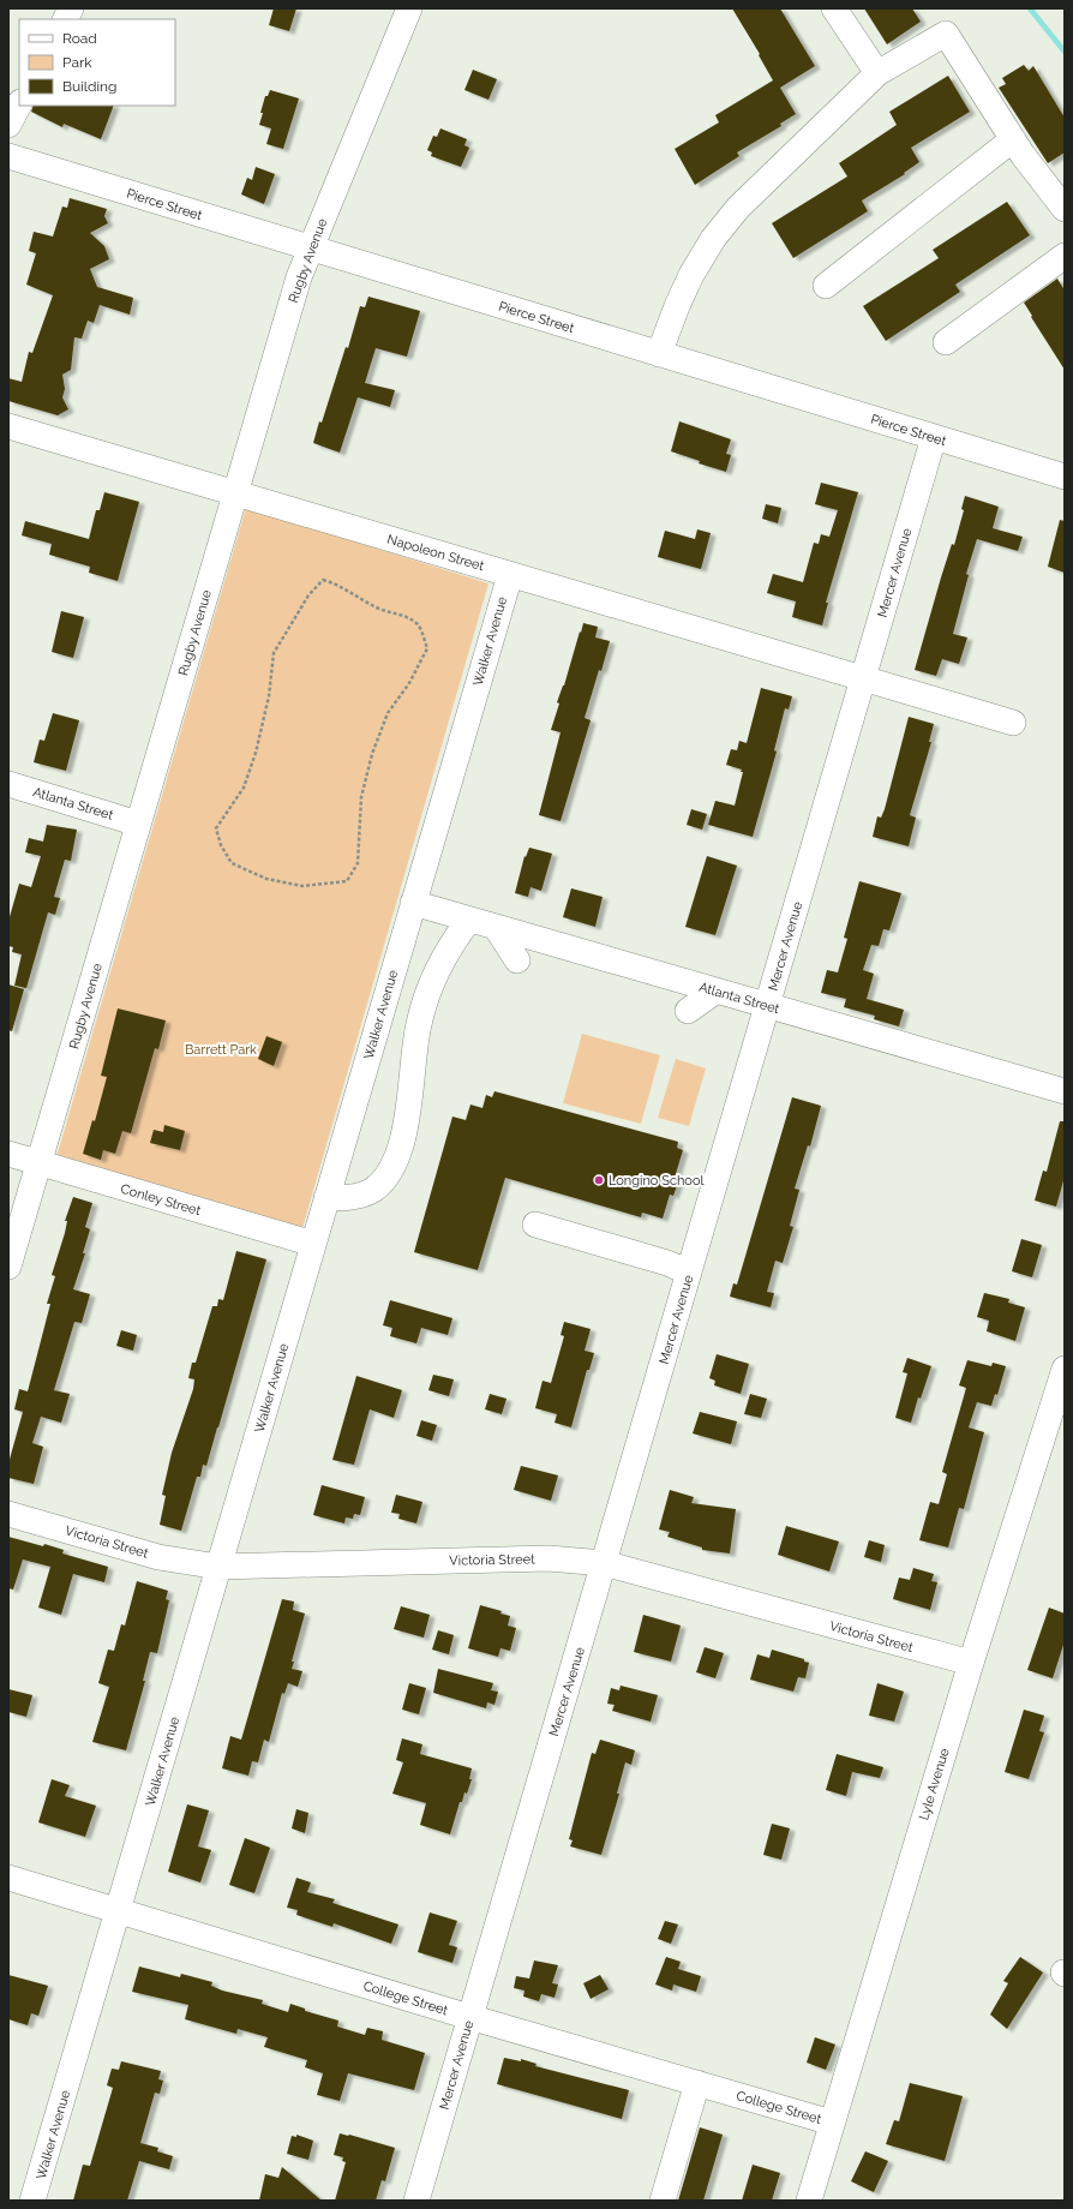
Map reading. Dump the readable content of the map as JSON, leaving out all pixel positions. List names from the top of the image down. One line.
{"streets":{"street":["Pierce Street","Rugby Avenue","Napoleon Street","Mercer Avenue","Walker Avenue","Atlanta Street","Conley Street","Victoria Street","Lyle Avenue","College Street"]},"crossings":[["Pierce Street","Rugby Avenue"],["Pierce Street","Mercer Avenue"],["Rugby Avenue","Napoleon Street"],["Rugby Avenue","Atlanta Street"],["Rugby Avenue","Conley Street"],["Napoleon Street","Mercer Avenue"],["Napoleon Street","Walker Avenue"],["Mercer Avenue","Atlanta Street"],["Mercer Avenue","Victoria Street"],["Mercer Avenue","College Street"],["Walker Avenue","Atlanta Street"],["Walker Avenue","Conley Street"],["Walker Avenue","Victoria Street"],["Walker Avenue","College Street"],["Victoria Street","Lyle Avenue"],["Lyle Avenue","College Street"]],"parks":["Barrett Park"],"places":["Longino School"],"legend":["Road","Park","Building"]}
